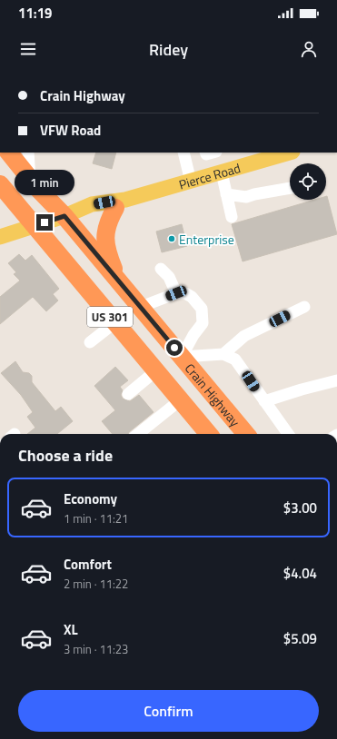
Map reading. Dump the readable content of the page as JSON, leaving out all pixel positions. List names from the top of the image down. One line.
{"streets":{"highway":["US 301","Crain Highway"],"main road":["Pierce Road"]},"crossings":[["Pierce Road","Crain Highway"]],"places":["Enterprise"],"page":{"status":"11:19","header":"Ridey","banner":["Crain Highway","VFW Road"],"bubble":"1 min","heading":"Choose a ride","list":[{"name":"Economy","note":"1 min · 11:21","value":"$3.00"},{"name":"Comfort","note":"2 min · 11:22","value":"$4.04"},{"name":"XL","note":"3 min · 11:23","value":"$5.09"}],"buttons":"Confirm"}}
